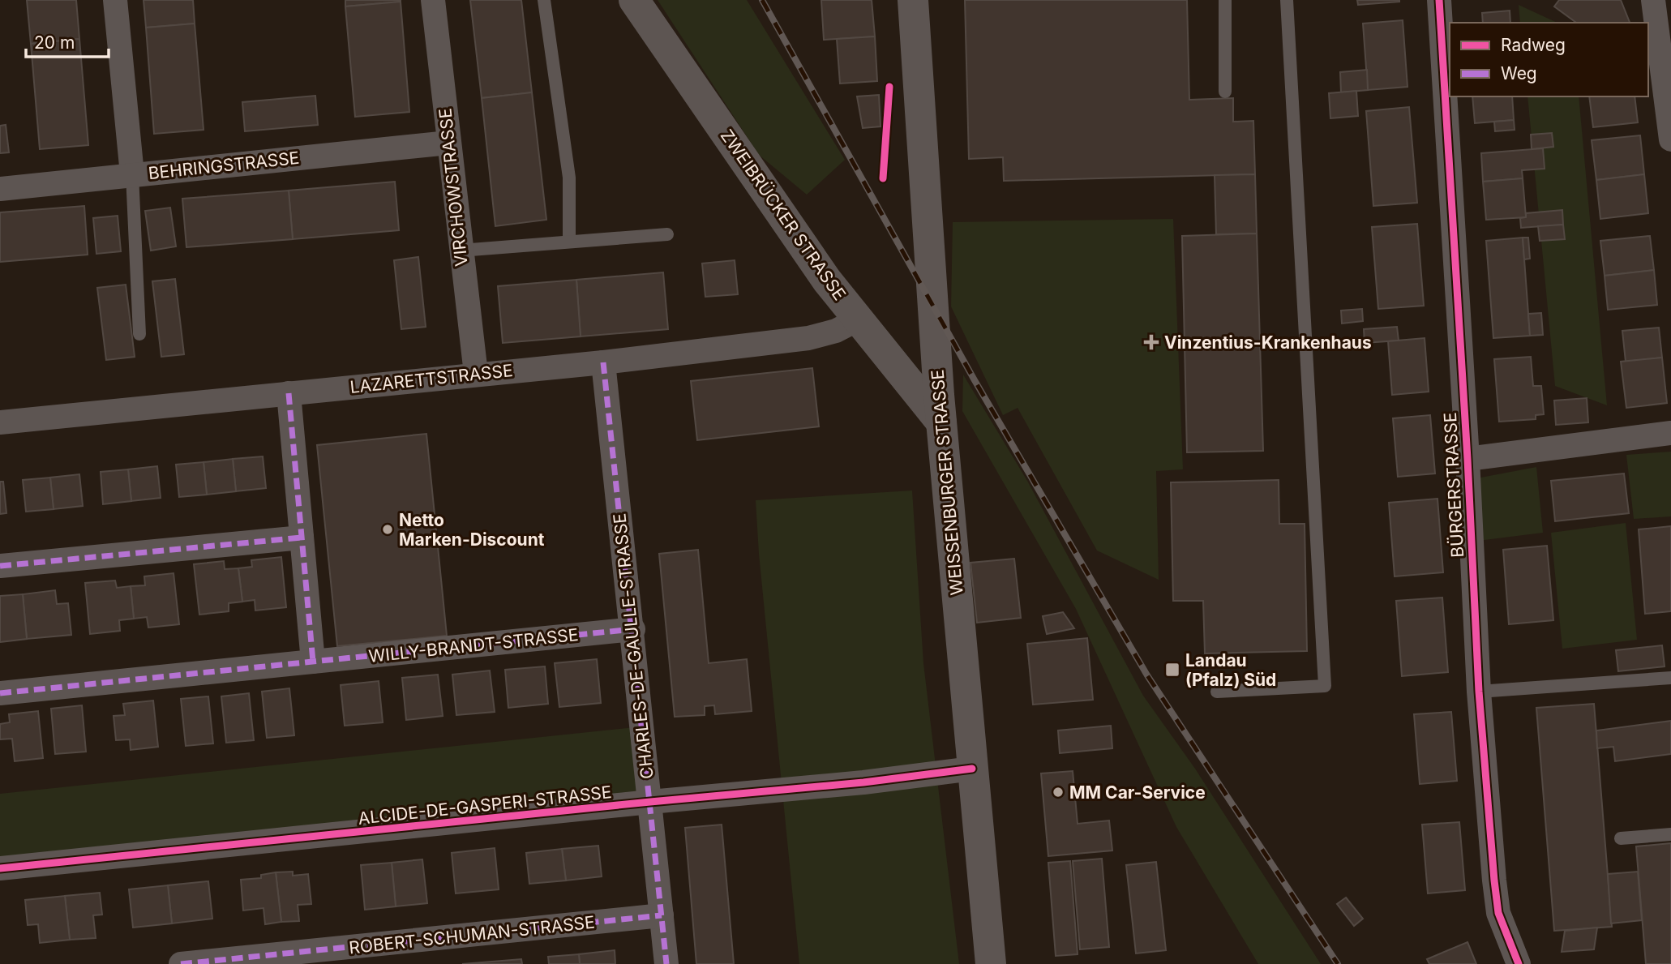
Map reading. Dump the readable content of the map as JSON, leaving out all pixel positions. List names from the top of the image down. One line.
{"streets":{"street":["BEHRINGSTRASSE","VIRCHOWSTRASSE","ZWEIBRÜCKER STRASSE","LAZARETTSTRASSE","WEISSENBURGER STRASSE","BÜRGERSTRASSE","WILLY-BRANDT-STRASSE","CHARLES-DE-GAULLE-STRASSE","ALCIDE-DE-GASPERI-STRASSE","ROBERT-SCHUMAN-STRASSE"]},"crossings":[["BEHRINGSTRASSE","VIRCHOWSTRASSE"],["VIRCHOWSTRASSE","LAZARETTSTRASSE"],["ZWEIBRÜCKER STRASSE","LAZARETTSTRASSE"],["ZWEIBRÜCKER STRASSE","WEISSENBURGER STRASSE"],["LAZARETTSTRASSE","CHARLES-DE-GAULLE-STRASSE"],["WEISSENBURGER STRASSE","ALCIDE-DE-GASPERI-STRASSE"],["WILLY-BRANDT-STRASSE","CHARLES-DE-GAULLE-STRASSE"],["CHARLES-DE-GAULLE-STRASSE","ALCIDE-DE-GASPERI-STRASSE"],["CHARLES-DE-GAULLE-STRASSE","ROBERT-SCHUMAN-STRASSE"]],"places":{"health":["Vinzentius-Krankenhaus"],"other":["Netto Marken-Discount","MM Car-Service"],"transit":["Landau (Pfalz) Süd"]},"legend":["Radweg","Weg"],"scale_bar":"20 m"}
